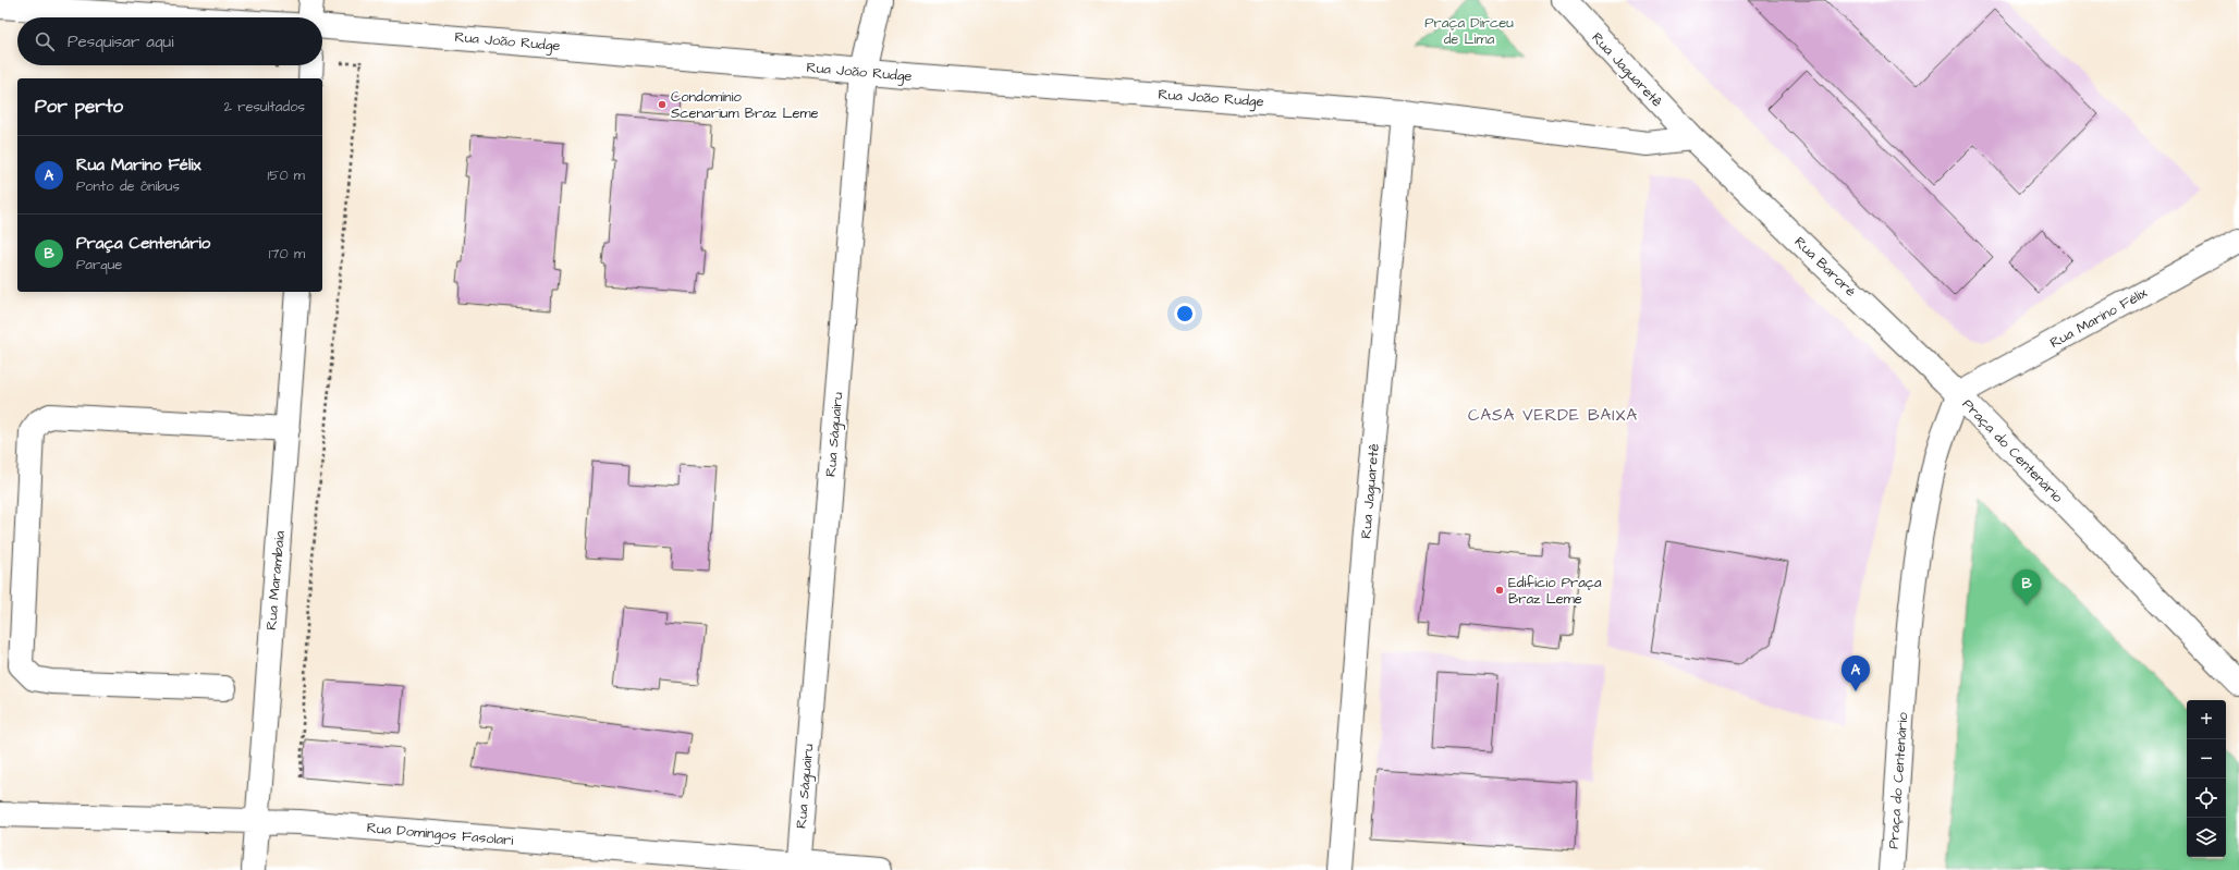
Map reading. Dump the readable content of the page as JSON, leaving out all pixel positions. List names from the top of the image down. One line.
{"streets":{"street":["Rua João Rudge","Rua Jaguaretê","Rua Baroré","Rua Marino Félix","Rua Ságuairu","Praça do Centenário","Rua Marambaia","Rua Domingos Fasolari"]},"crossings":[["Rua João Rudge","Rua Jaguaretê"],["Rua João Rudge","Rua Ságuairu"],["Rua Jaguaretê","Rua Baroré"],["Rua Baroré","Rua Marino Félix"],["Rua Baroré","Praça do Centenário"],["Rua Marino Félix","Praça do Centenário"],["Rua Ságuairu","Rua Domingos Fasolari"],["Rua Marambaia","Rua Domingos Fasolari"]],"districts":["CASA VERDE BAIXA"],"parks":["Praça Dirceu de Lima"],"places":["Condomínio Scenarium Braz Leme","Edifício Praça Braz Leme"],"page":{"search":"Pesquisar aqui","heading":["Por perto","2 resultados"],"list":[{"mark":"A","name":"Rua Marino Félix","note":"Ponto de ônibus","value":"150 m"},{"mark":"B","name":"Praça Centenário","note":"Parque","value":"170 m"}],"pins":["B","A"],"map_buttons":["+","−"]}}
